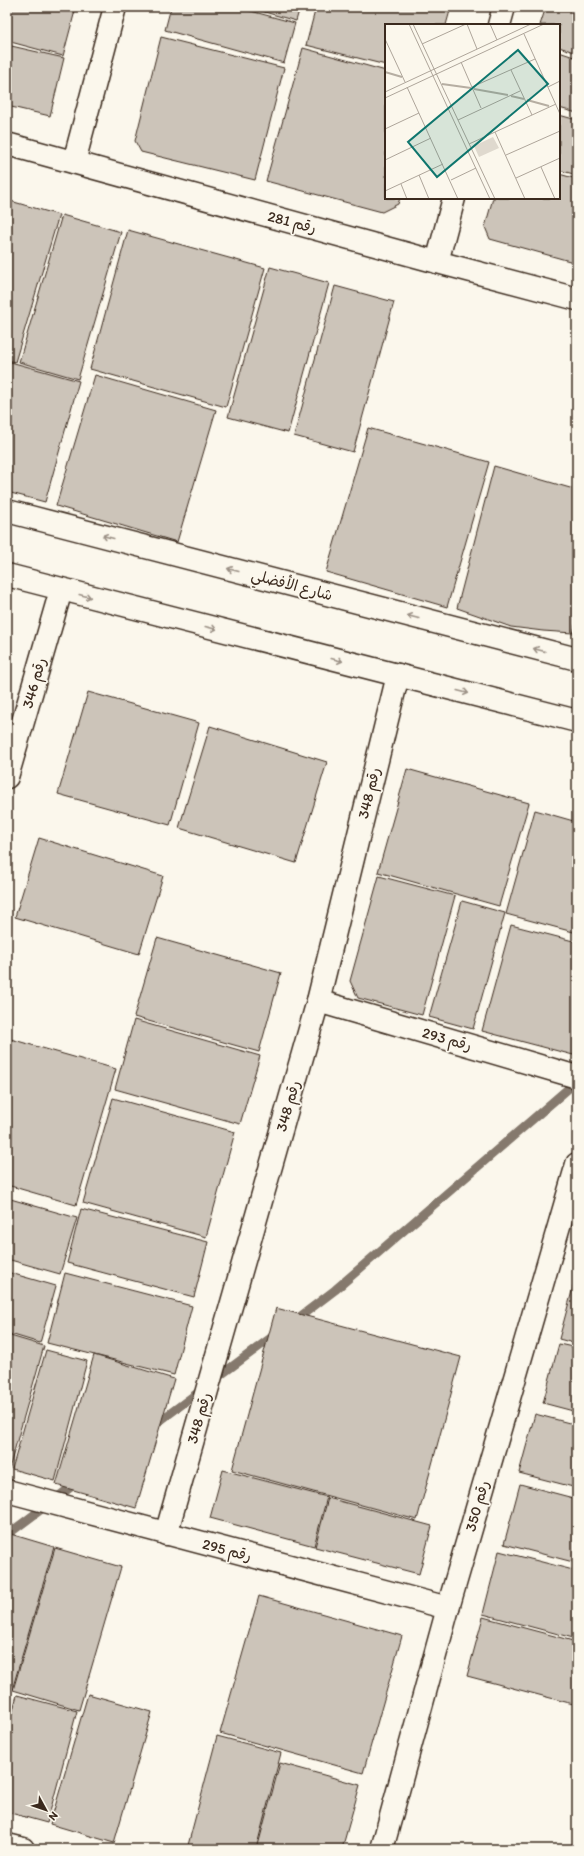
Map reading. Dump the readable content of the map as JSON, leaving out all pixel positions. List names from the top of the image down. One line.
{"streets":{"street":["رقم 281","شارع الأفضلي","رقم 346","رقم 348","رقم 293","رقم 350","رقم 295"]},"crossings":[["رقم 348","رقم 293"],["رقم 348","رقم 295"],["رقم 350","رقم 295"]],"north":"bottom right"}
